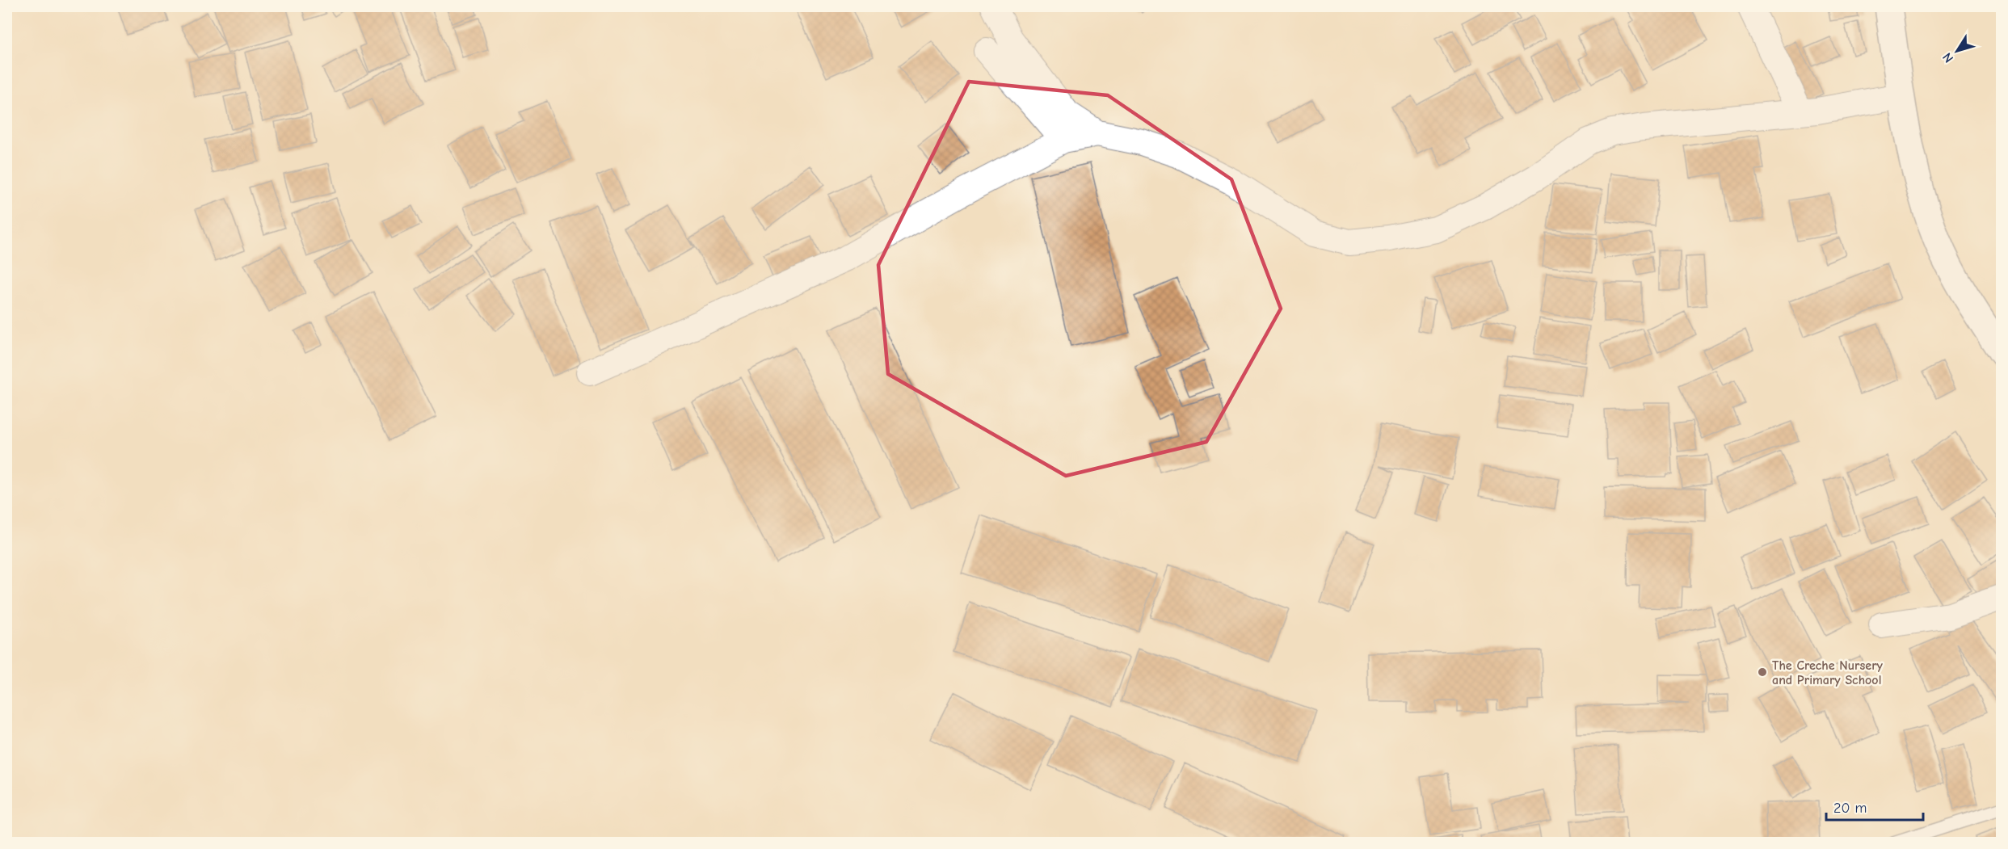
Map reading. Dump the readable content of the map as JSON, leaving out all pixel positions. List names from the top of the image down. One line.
{"places":["The Creche Nursery and Primary School"],"scale_bar":"20 m","north":"bottom left"}
